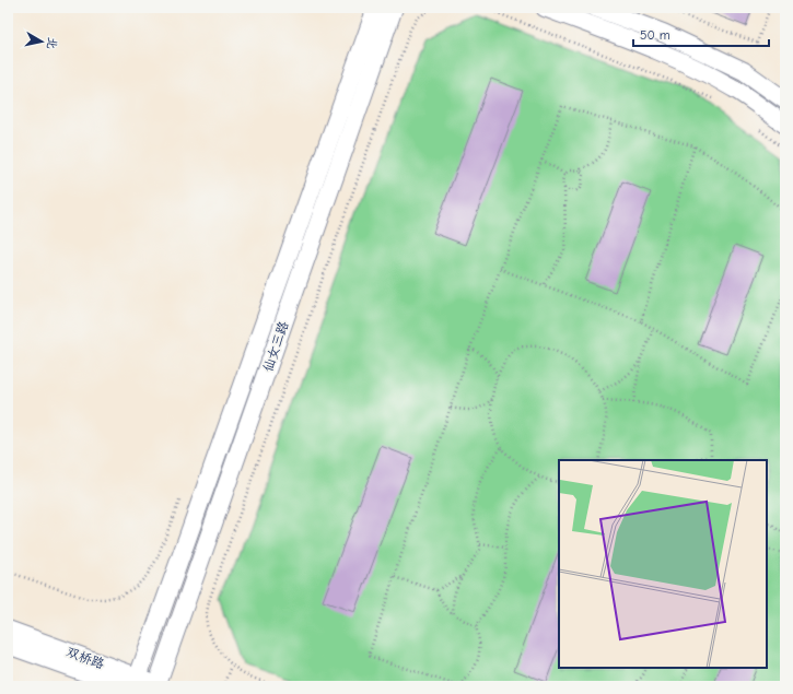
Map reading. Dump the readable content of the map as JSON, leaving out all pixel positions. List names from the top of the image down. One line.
{"streets":{"street":["仙女三路","双桥路"]},"crossings":[["仙女三路","双桥路"]],"scale_bar":"50 m","north":"right"}
